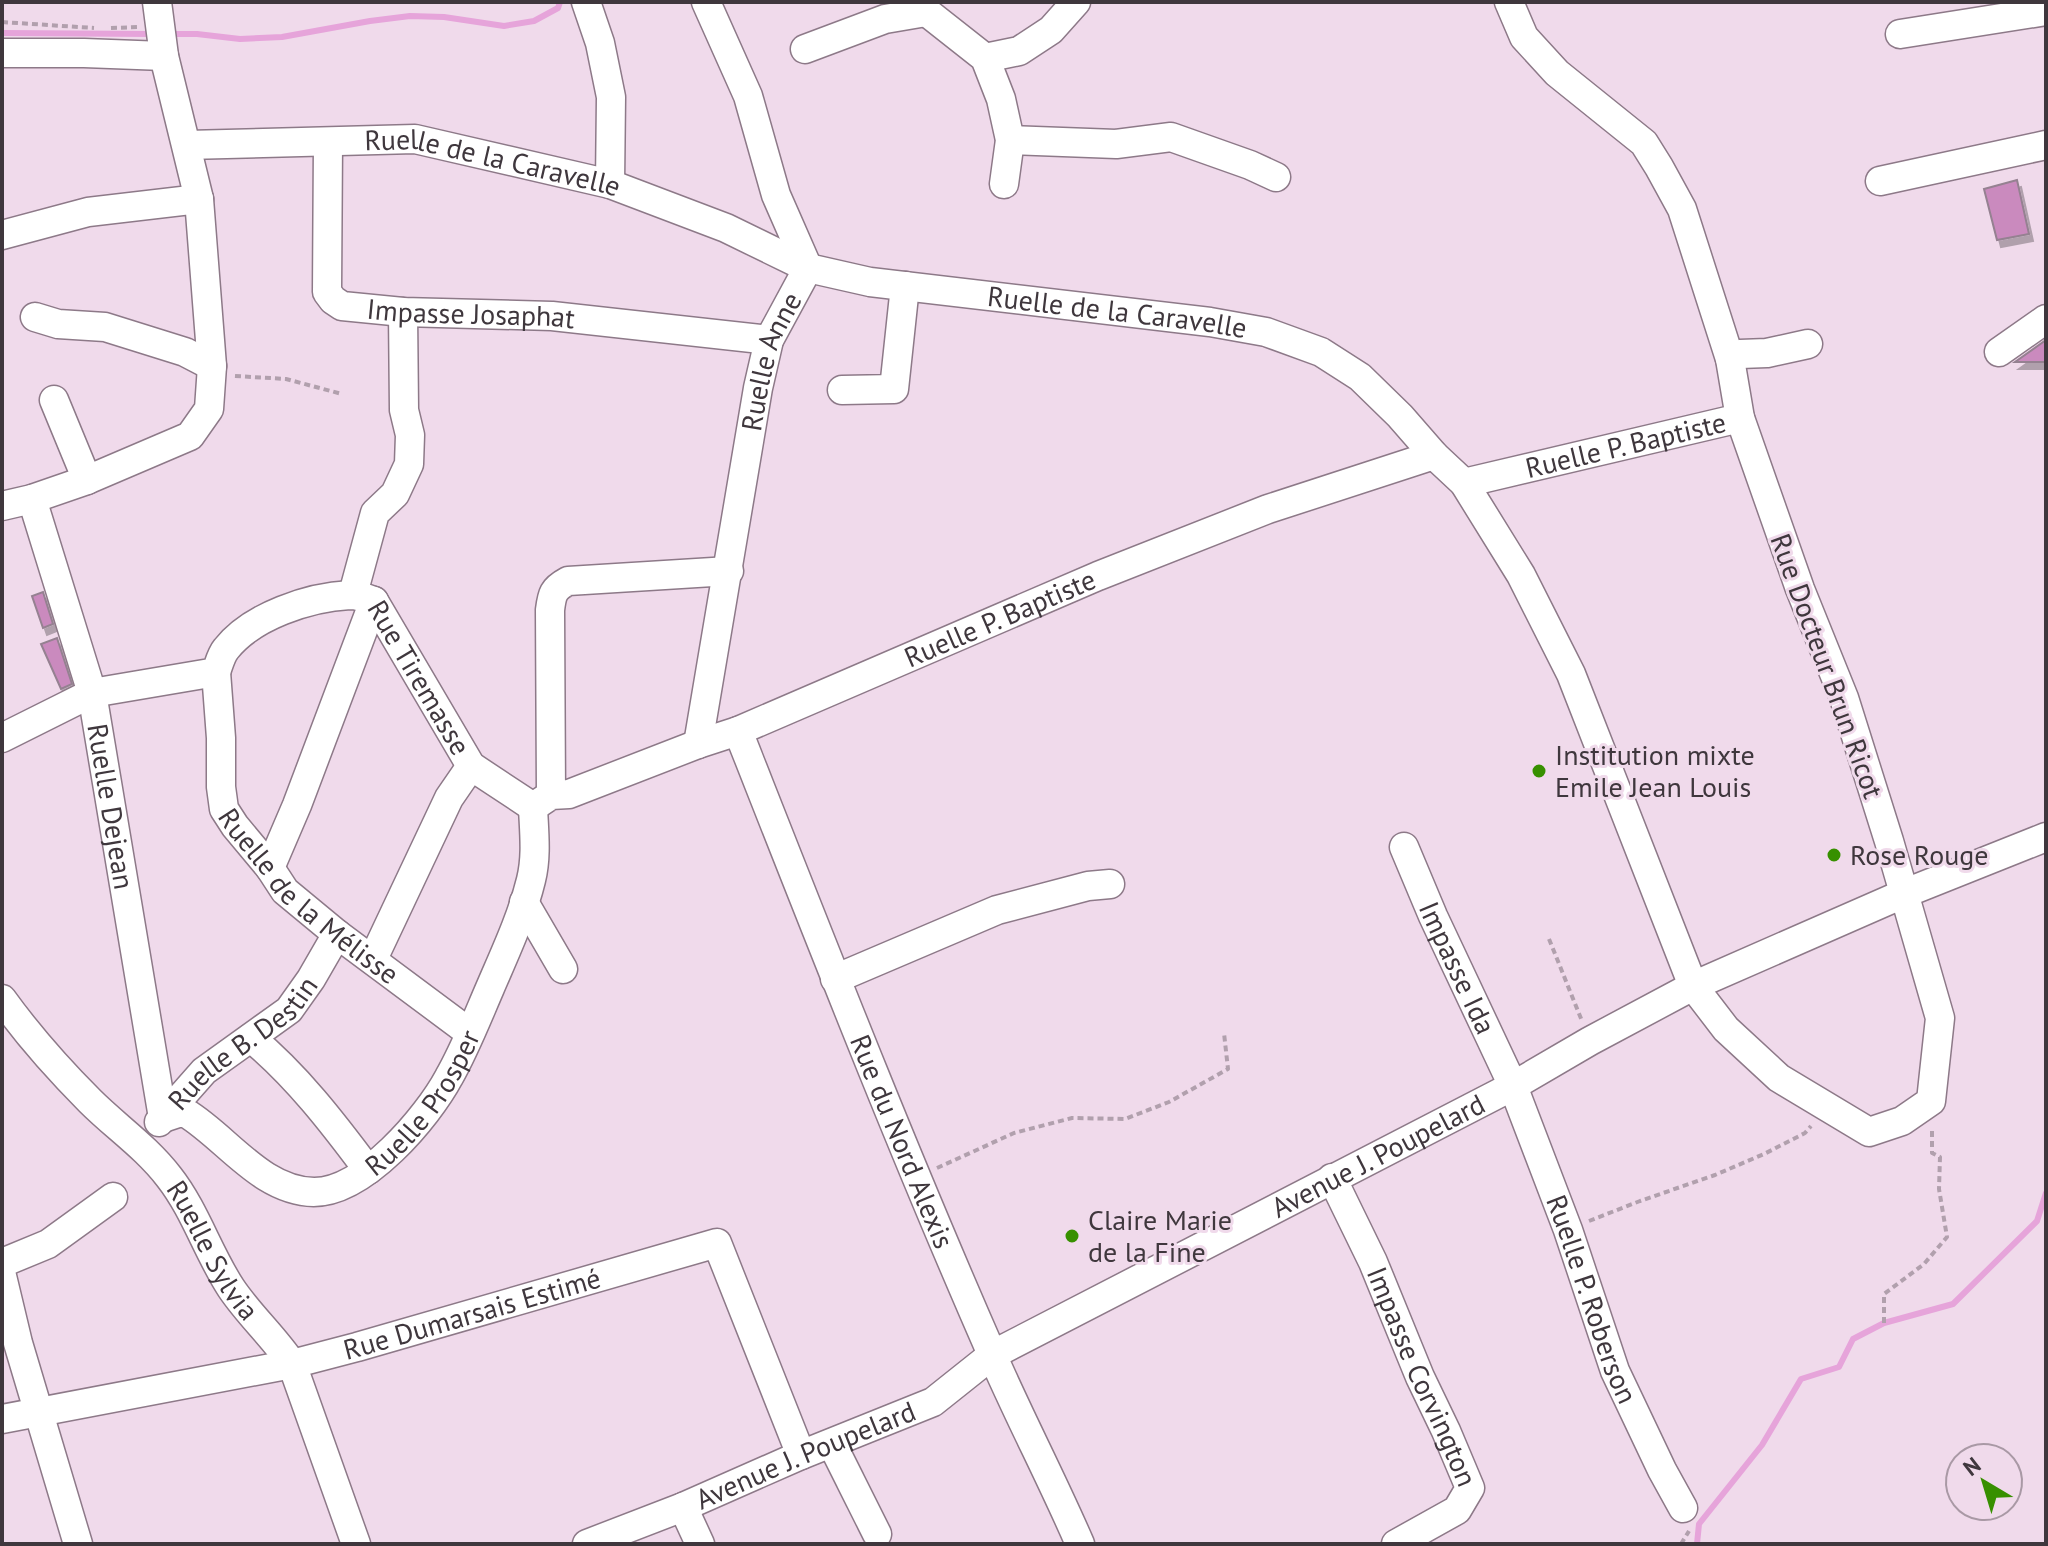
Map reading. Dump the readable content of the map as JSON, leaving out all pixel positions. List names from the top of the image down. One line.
{"streets":{"street":["Ruelle de la Caravelle","Impasse Josaphat","Ruelle Anne","Ruelle P. Baptiste","Rue Docteur Brun Ricot","Rue Tiremasse","Ruelle Dejean","Ruelle de la Mélisse","Impasse Ida","Ruelle B. Destin","Ruelle Prosper","Rue du Nord Alexis","Avenue J. Poupelard","Ruelle Sylvia","Ruelle P. Roberson","Rue Dumarsais Estimé","Impasse Corvington"]},"crossings":[["Ruelle de la Caravelle","Impasse Josaphat"],["Ruelle de la Caravelle","Ruelle Anne"],["Ruelle de la Caravelle","Ruelle P. Baptiste"],["Ruelle de la Caravelle","Avenue J. Poupelard"],["Impasse Josaphat","Ruelle Anne"],["Ruelle Anne","Ruelle P. Baptiste"],["Ruelle Anne","Ruelle Prosper"],["Ruelle P. Baptiste","Rue Docteur Brun Ricot"],["Ruelle P. Baptiste","Rue Tiremasse"],["Ruelle P. Baptiste","Ruelle Prosper"],["Ruelle P. Baptiste","Rue du Nord Alexis"],["Rue Docteur Brun Ricot","Avenue J. Poupelard"],["Rue Tiremasse","Ruelle de la Mélisse"],["Rue Tiremasse","Ruelle Prosper"],["Ruelle Dejean","Ruelle B. Destin"],["Ruelle Dejean","Ruelle Prosper"],["Ruelle de la Mélisse","Ruelle B. Destin"],["Ruelle de la Mélisse","Ruelle Prosper"],["Impasse Ida","Avenue J. Poupelard"],["Impasse Ida","Ruelle P. Roberson"],["Ruelle B. Destin","Ruelle Prosper"],["Ruelle B. Destin","Ruelle Sylvia"],["Rue du Nord Alexis","Avenue J. Poupelard"],["Avenue J. Poupelard","Ruelle P. Roberson"],["Avenue J. Poupelard","Rue Dumarsais Estimé"],["Avenue J. Poupelard","Impasse Corvington"],["Ruelle Sylvia","Rue Dumarsais Estimé"]],"places":["Institution mixte Emile Jean Louis","Rose Rouge","Claire Marie de la Fine"],"north":"top left"}
